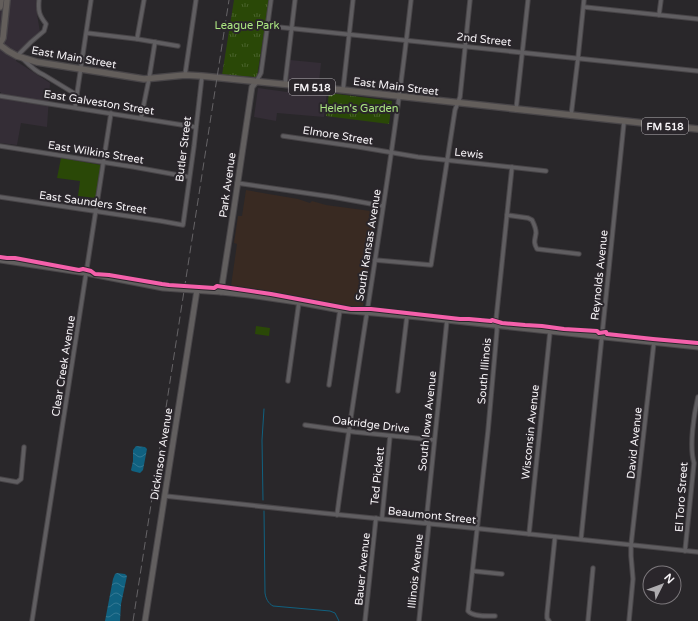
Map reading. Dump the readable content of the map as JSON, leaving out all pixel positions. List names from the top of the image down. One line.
{"streets":{"main road":["East Main Street","FM 518"],"street":["2nd Street","East Galveston Street","Elmore Street","Butler Street","East Wilkins Street","Lewis","Park Avenue","East Saunders Street","South Kansas Avenue","Reynolds Avenue","Clear Creek Avenue","South Illinois","South Iowa Avenue","Oakridge Drive","Wisconsin Avenue","David Avenue","Dickinson Avenue","Ted Pickett","El Toro Street","Beaumont Street","Bauer Avenue","Illinois Avenue"]},"crossings":[["2nd Street","South Kansas Avenue"],["East Main Street","Butler Street"],["East Main Street","Park Avenue"],["East Main Street","South Kansas Avenue"],["East Main Street","Reynolds Avenue"],["East Galveston Street","Butler Street"],["East Galveston Street","Clear Creek Avenue"],["Elmore Street","Lewis"],["Elmore Street","South Kansas Avenue"],["Butler Street","East Wilkins Street"],["Butler Street","East Saunders Street"],["East Wilkins Street","Clear Creek Avenue"],["Lewis","South Kansas Avenue"],["Lewis","South Illinois"],["East Saunders Street","Clear Creek Avenue"],["South Kansas Avenue","Oakridge Drive"],["South Kansas Avenue","Beaumont Street"],["Reynolds Avenue","Beaumont Street"],["South Illinois","Beaumont Street"],["South Iowa Avenue","Oakridge Drive"],["South Iowa Avenue","Beaumont Street"],["South Iowa Avenue","Illinois Avenue"],["Oakridge Drive","Ted Pickett"],["Wisconsin Avenue","Beaumont Street"],["David Avenue","Beaumont Street"],["Dickinson Avenue","Beaumont Street"],["Ted Pickett","Beaumont Street"],["El Toro Street","Beaumont Street"],["Beaumont Street","Bauer Avenue"],["Beaumont Street","Illinois Avenue"]],"parks":["League Park","Helen's Garden"],"north":"top right"}
